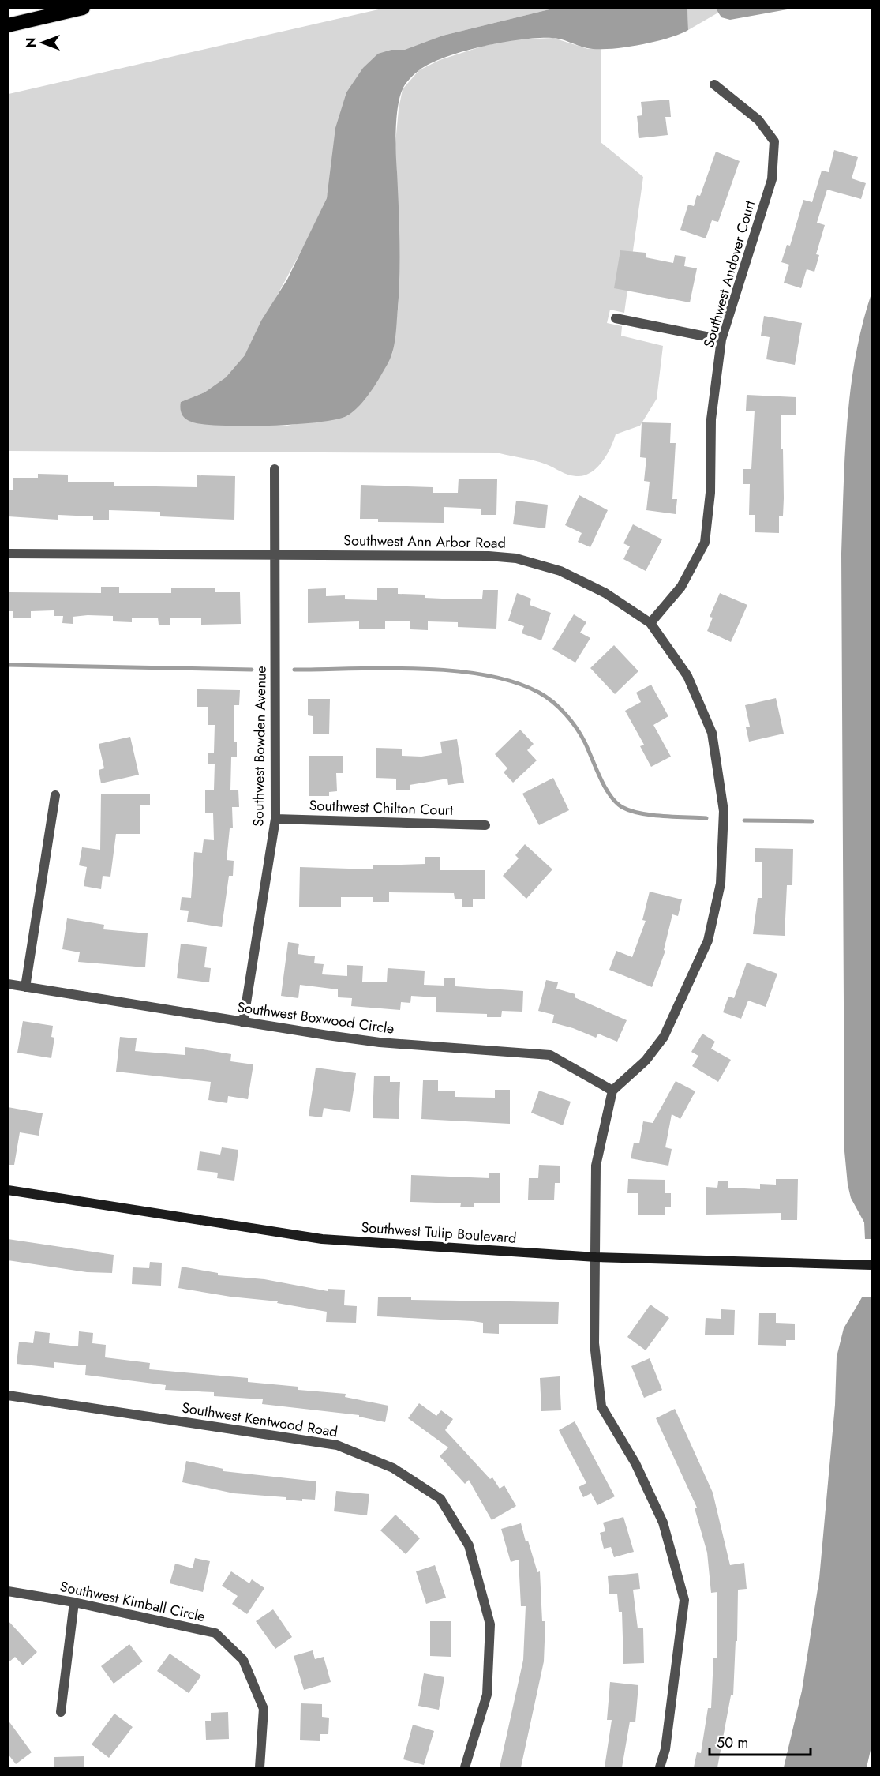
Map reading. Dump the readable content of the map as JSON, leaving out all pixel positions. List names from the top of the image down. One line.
{"streets":{"street":["Southwest Andover Court","Southwest Ann Arbor Road","Southwest Bowden Avenue","Southwest Chilton Court","Southwest Boxwood Circle","Southwest Tulip Boulevard","Southwest Kentwood Road","Southwest Kimball Circle"]},"crossings":[["Southwest Andover Court","Southwest Ann Arbor Road"],["Southwest Ann Arbor Road","Southwest Bowden Avenue"],["Southwest Ann Arbor Road","Southwest Boxwood Circle"],["Southwest Bowden Avenue","Southwest Chilton Court"],["Southwest Bowden Avenue","Southwest Boxwood Circle"]],"scale_bar":"50 m","north":"left"}
